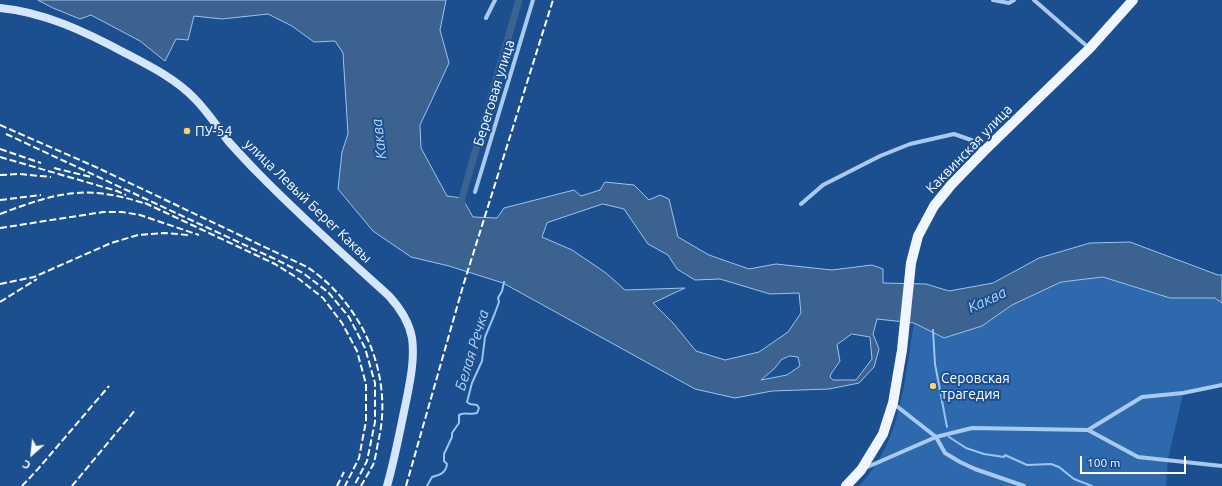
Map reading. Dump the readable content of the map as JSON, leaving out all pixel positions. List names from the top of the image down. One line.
{"streets":{"main road":["Каквинская улица","улица Левый Берег Каквы"],"street":["Береговая улица"]},"water":["Каква","Белая Речка"],"places":["ПУ-54","Серовская трагедия"],"scale_bar":"100 m","north":"bottom left"}
